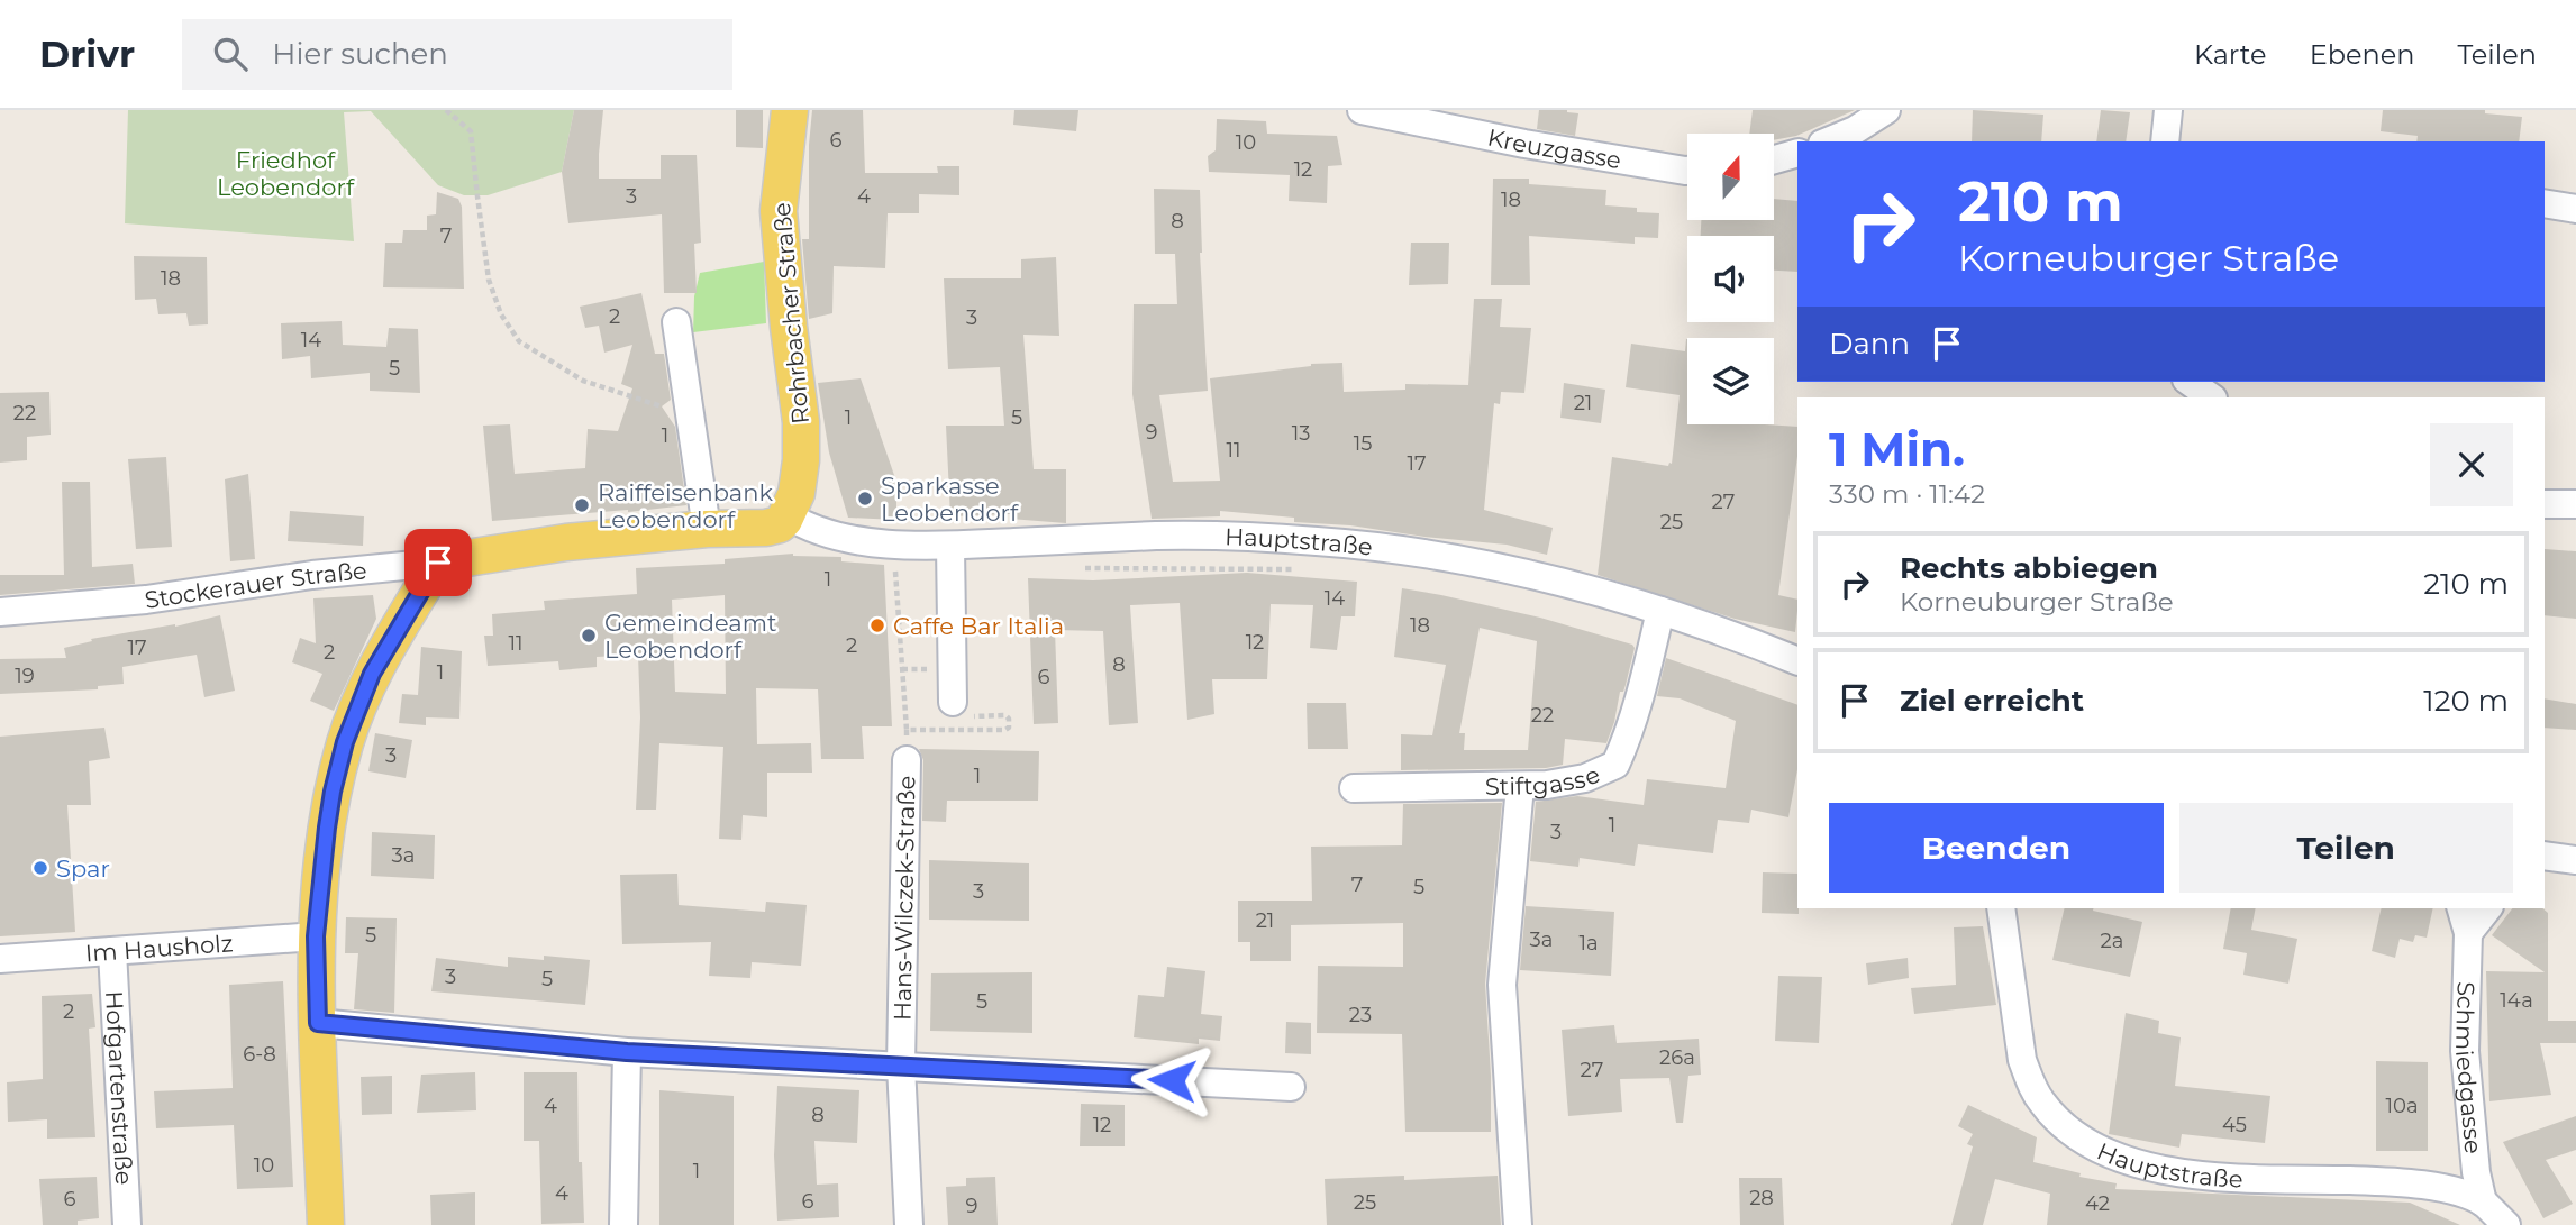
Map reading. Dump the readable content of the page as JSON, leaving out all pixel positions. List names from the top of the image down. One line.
{"streets":{"main road":["Rohrbacher Straße","Stockerauer Straße"],"street":["Kreuzgasse","Hauptstraße","Stiftgasse","Hans-Wilczek-Straße","Im Hausholz","Schmiedgasse","Hofgartenstraße"]},"crossings":[["Rohrbacher Straße","Hauptstraße"],["Rohrbacher Straße","Stockerauer Straße"],["Hauptstraße","Stockerauer Straße"],["Hauptstraße","Stiftgasse"],["Hauptstraße","Schmiedgasse"],["Im Hausholz","Hofgartenstraße"]],"parks":["Friedhof Leobendorf"],"places":["Sparkasse Leobendorf","Raiffeisenbank Leobendorf","Caffe Bar Italia","Gemeindeamt Leobendorf","Spar"],"house_numbers":["6","10","12","3","4","18","8","7","18","2","3","14","5","21","22","1","5","9","13","1","15","11","17","27","25","1","14","18","12","11","2","17","2","8","1","19","6","22","3","1","1","3","3a","7","5","3","21","5","3a","2a","1a","3","5","14a","5","2","23","6-8","26a","27","4","10a","8","12","45","10","1","4","28","6","6","25","42","9"],"north":"top","page":{"header":"Drivr","search":"Hier suchen","nav":["Karte","Ebenen","Teilen"],"turn":["210 m","Korneuburger Straße"],"then":"Dann","heading":["1 Min.","330 m · 11:42"],"list":[{"name":"Rechts abbiegen","note":"Korneuburger Straße","value":"210 m"},{"name":"Ziel erreicht","value":"120 m"}],"buttons":["Beenden","Teilen"]}}
